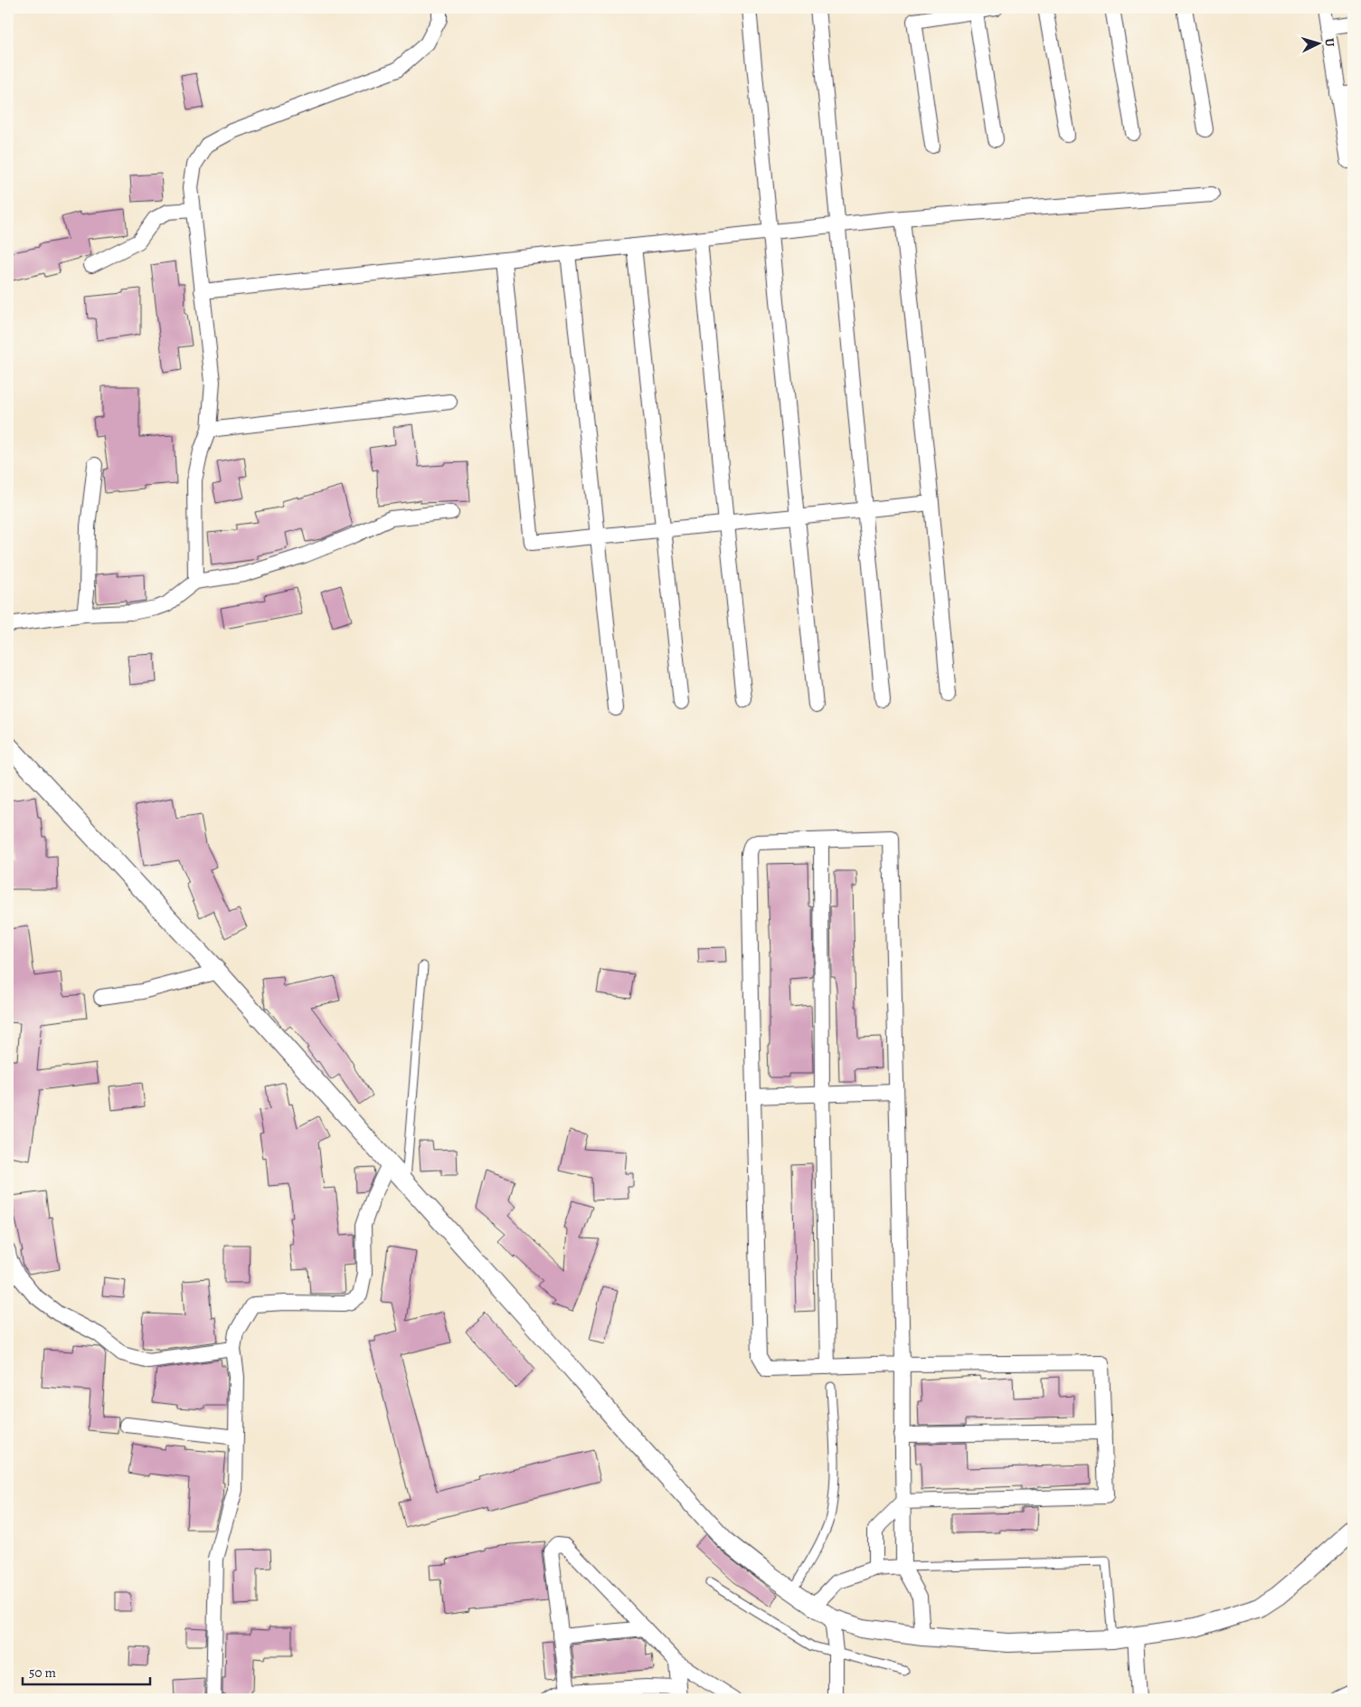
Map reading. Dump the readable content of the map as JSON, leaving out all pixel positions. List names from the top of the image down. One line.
{"scale_bar":"50 m","north":"right"}
